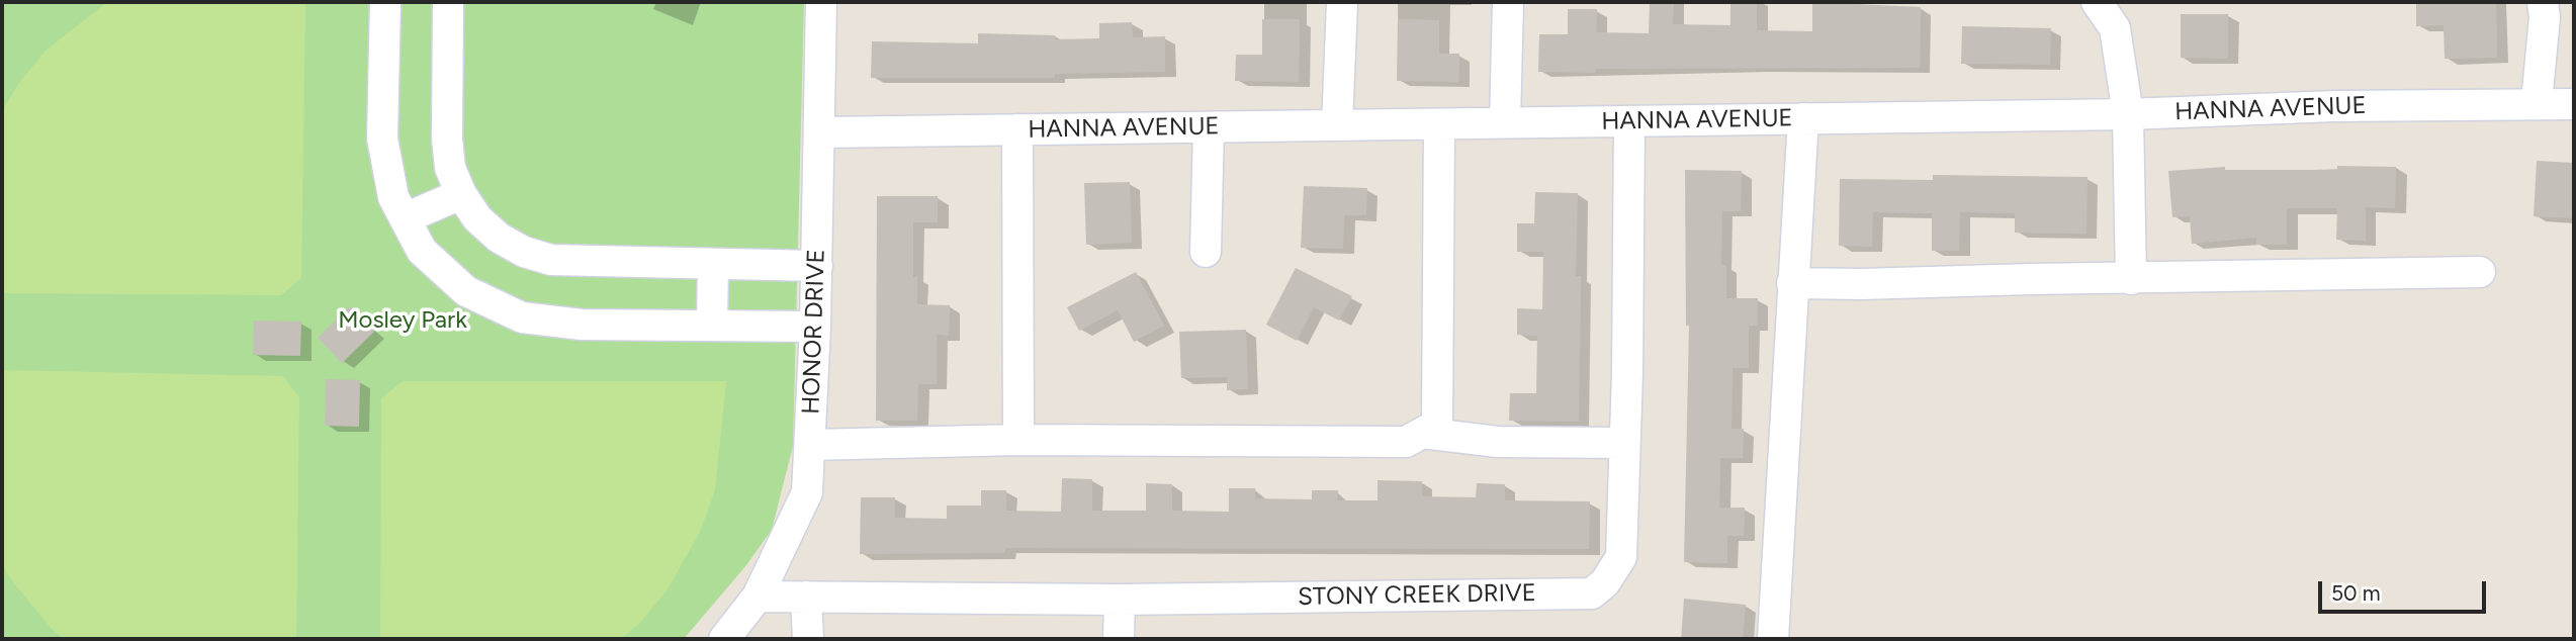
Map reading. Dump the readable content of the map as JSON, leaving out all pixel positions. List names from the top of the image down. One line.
{"streets":{"street":["HANNA AVENUE","HONOR DRIVE","STONY CREEK DRIVE"]},"crossings":[["HANNA AVENUE","HONOR DRIVE"],["HANNA AVENUE","STONY CREEK DRIVE"],["HONOR DRIVE","STONY CREEK DRIVE"]],"parks":["Mosley Park"],"scale_bar":"50 m"}
